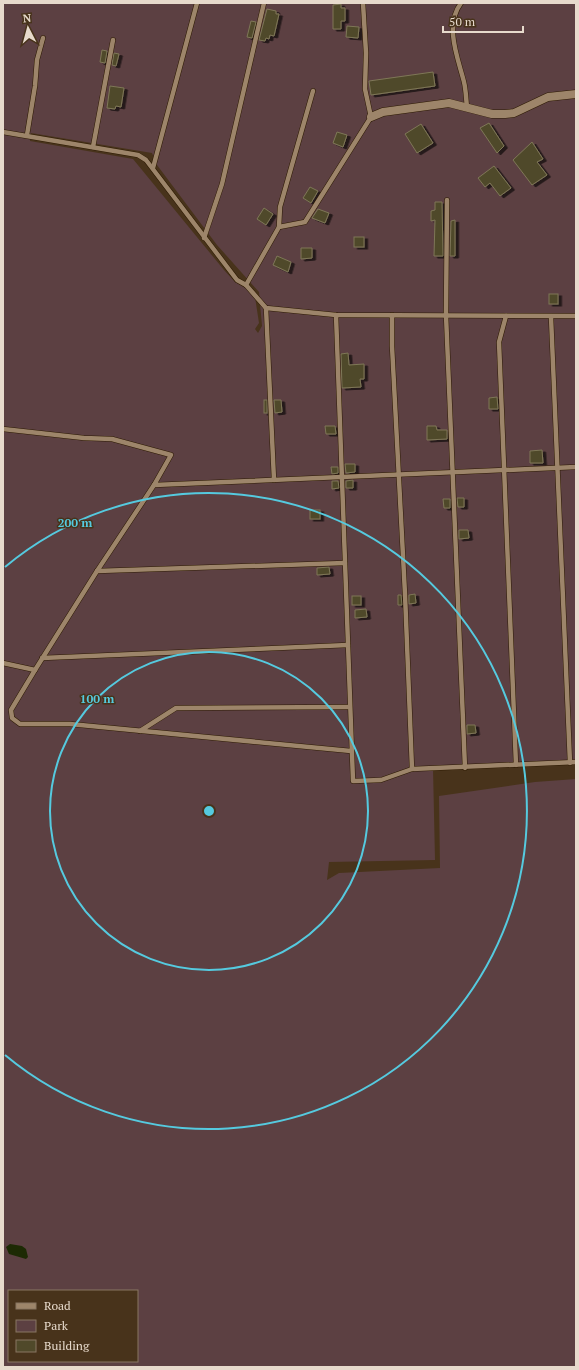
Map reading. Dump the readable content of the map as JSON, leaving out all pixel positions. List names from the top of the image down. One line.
{"legend":["Road","Park","Building"],"scale_bar":"50 m","north":"top","rings":["200 m","100 m"]}
